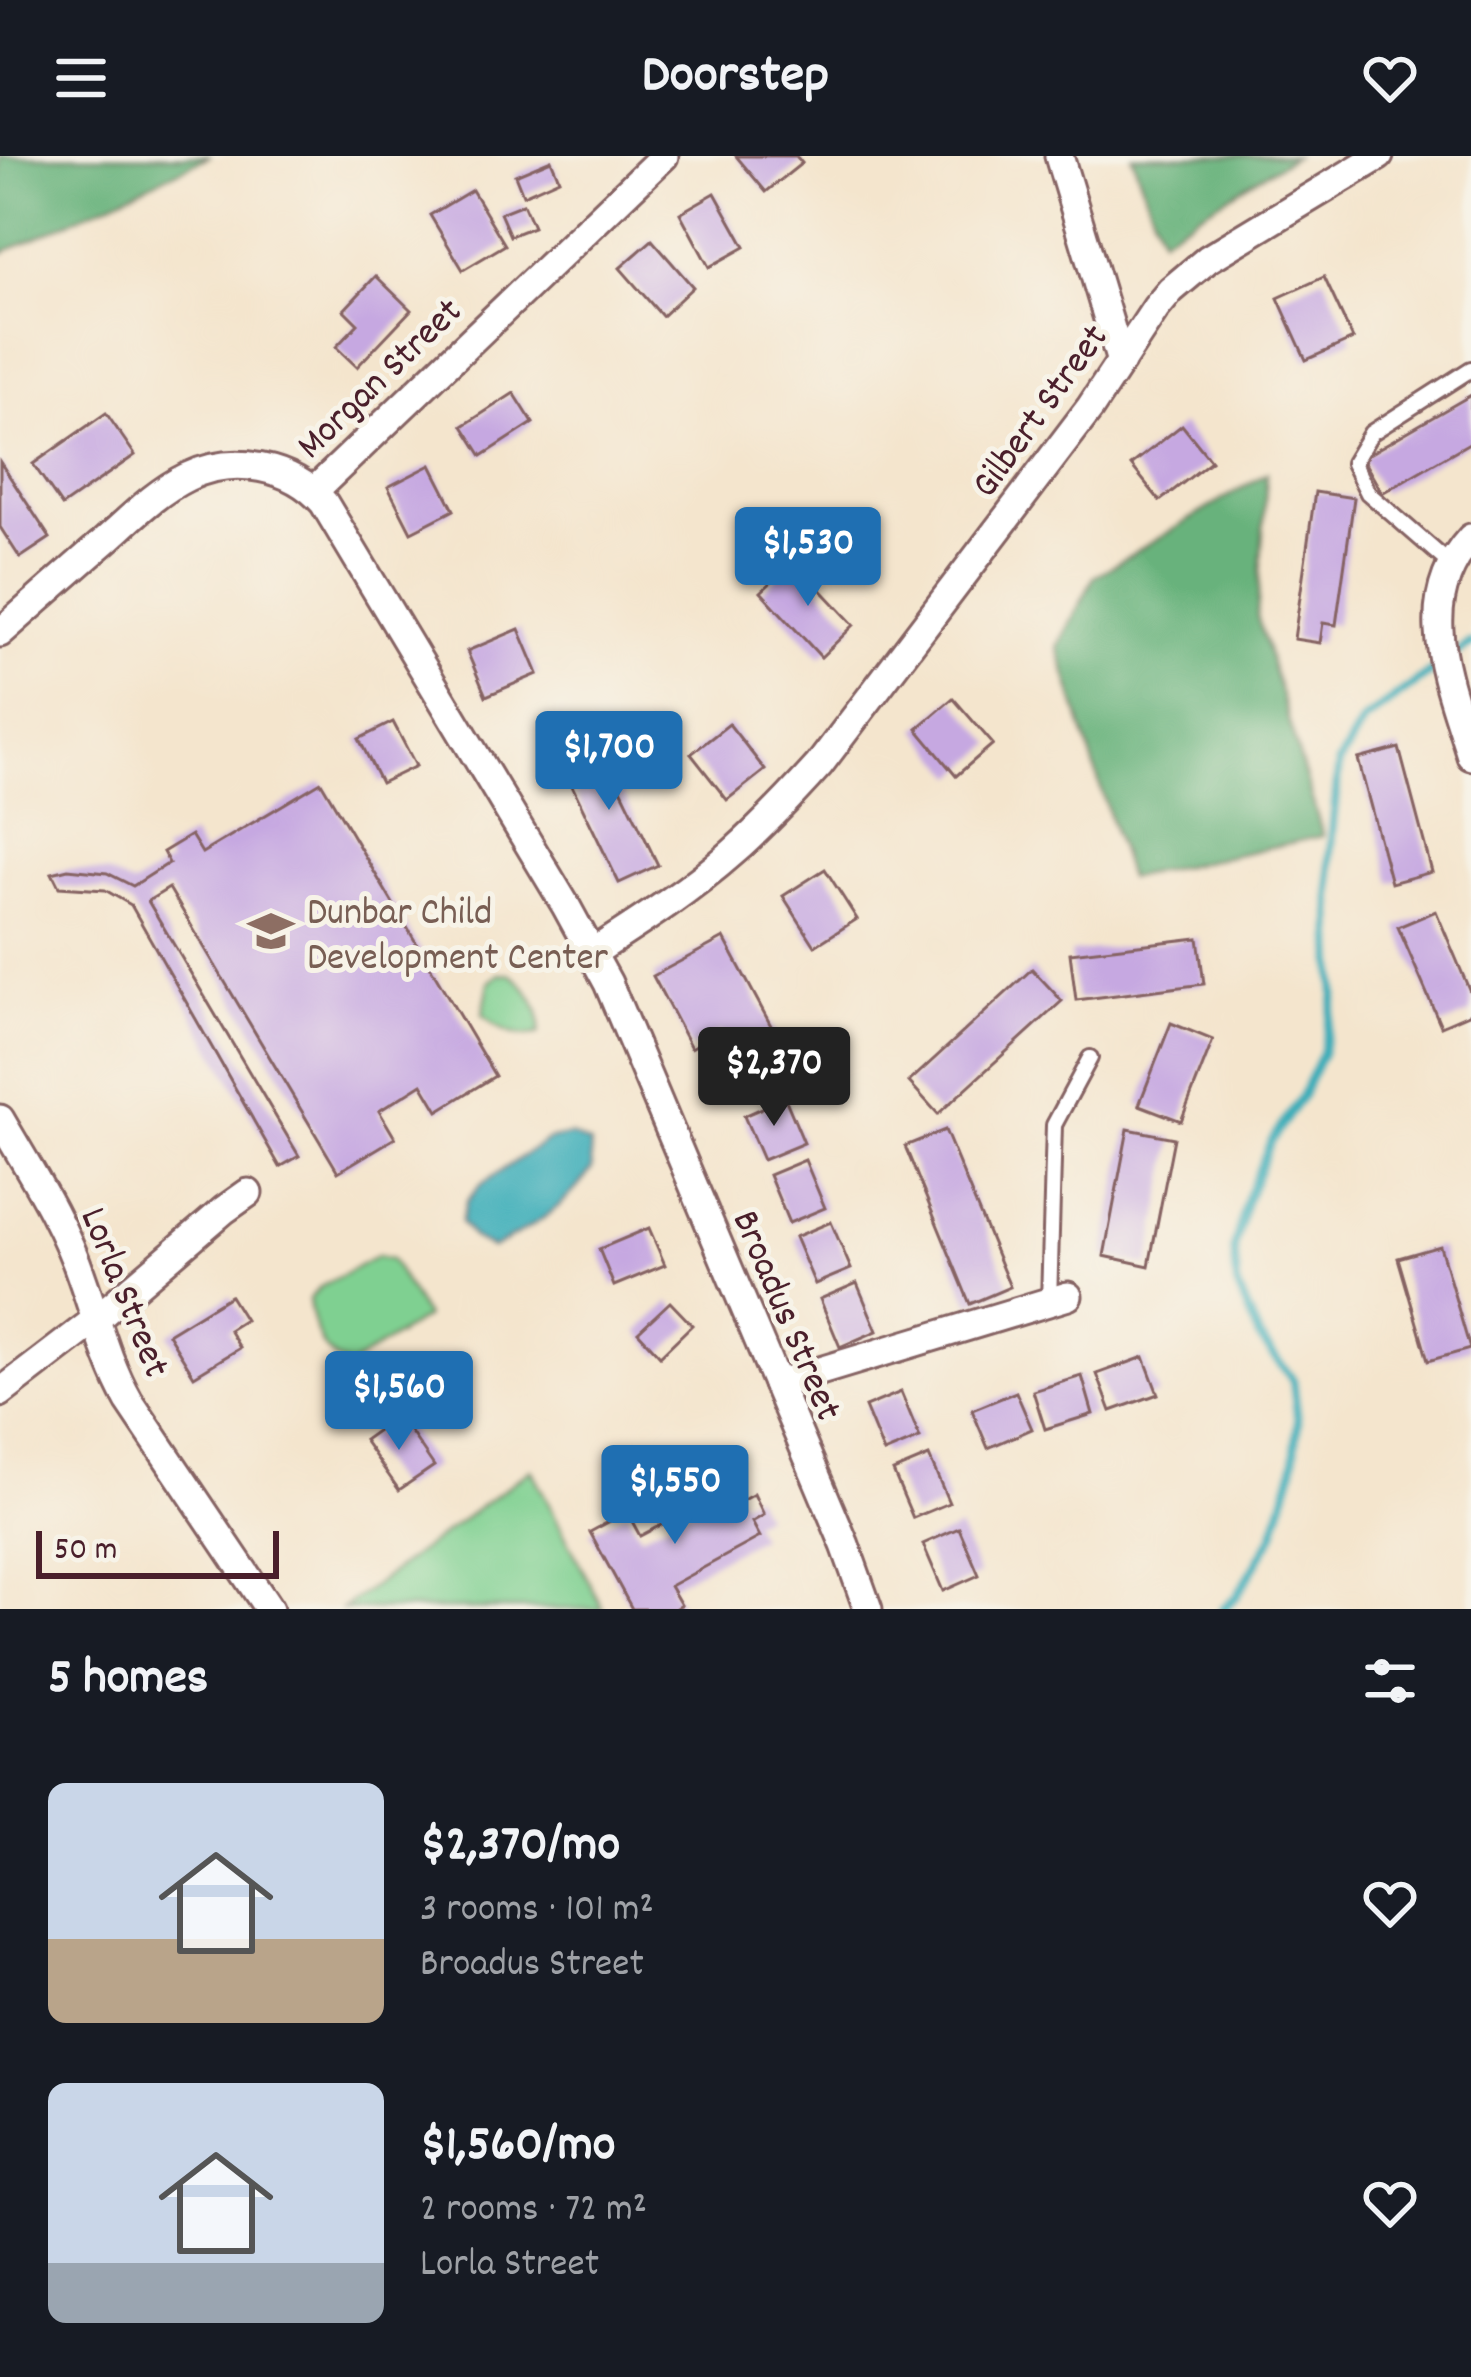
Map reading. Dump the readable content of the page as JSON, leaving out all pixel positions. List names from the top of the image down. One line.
{"streets":{"street":["Morgan Street","Gilbert Street","Lorla Street","Broadus Street"]},"crossings":[["Morgan Street","Broadus Street"],["Gilbert Street","Broadus Street"]],"places":{"school or university":["Dunbar Child Development Center"]},"scale_bar":"50 m","page":{"header":"Doorstep","price":["$1,530","$1,700","$2,370","$1,560","$1,550"],"scale":"50 m","heading":"5 homes","list":[{"name":"$2,370/mo","note":"3 rooms · 101 m² · Broadus Street"},{"name":"$1,560/mo","note":"2 rooms · 72 m² · Lorla Street"}]}}
